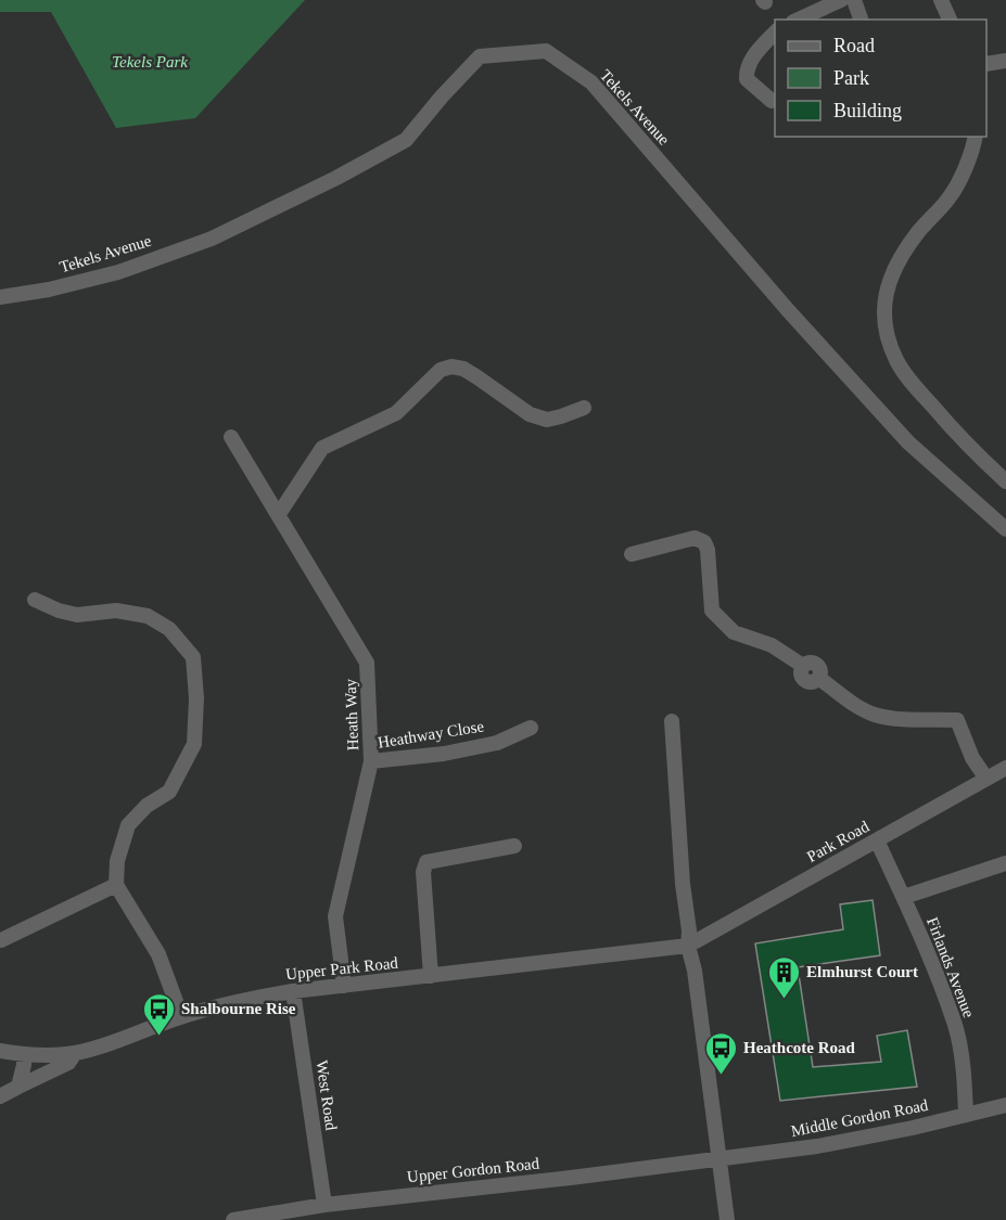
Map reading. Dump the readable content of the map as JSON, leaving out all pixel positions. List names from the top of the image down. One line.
{"streets":{"street":["Tekels Avenue","Heath Way","Heathway Close","Park Road","Firlands Avenue","Upper Park Road","West Road","Middle Gordon Road","Upper Gordon Road"]},"crossings":[["Heath Way","Heathway Close"],["Heath Way","Upper Park Road"],["Park Road","Firlands Avenue"],["Park Road","Upper Park Road"],["Firlands Avenue","Middle Gordon Road"],["Upper Park Road","West Road"],["West Road","Upper Gordon Road"],["Middle Gordon Road","Upper Gordon Road"]],"parks":["Tekels Park"],"places":{"building":["Elmhurst Court"],"bus stop":["Shalbourne Rise","Heathcote Road"]},"legend":["Road","Park","Building"]}
